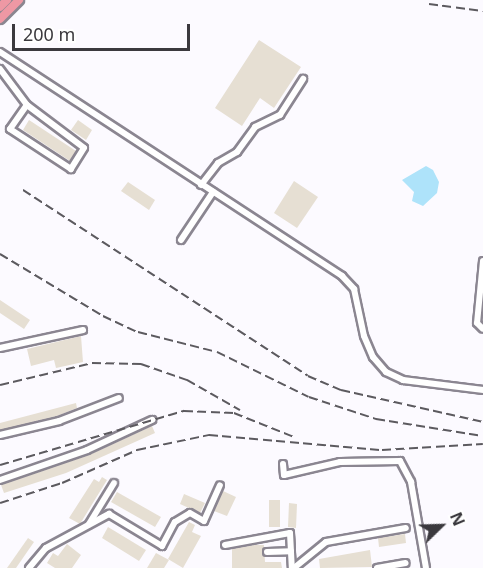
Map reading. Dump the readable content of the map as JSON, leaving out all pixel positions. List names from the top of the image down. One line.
{"scale_bar":"200 m","north":"top right"}
